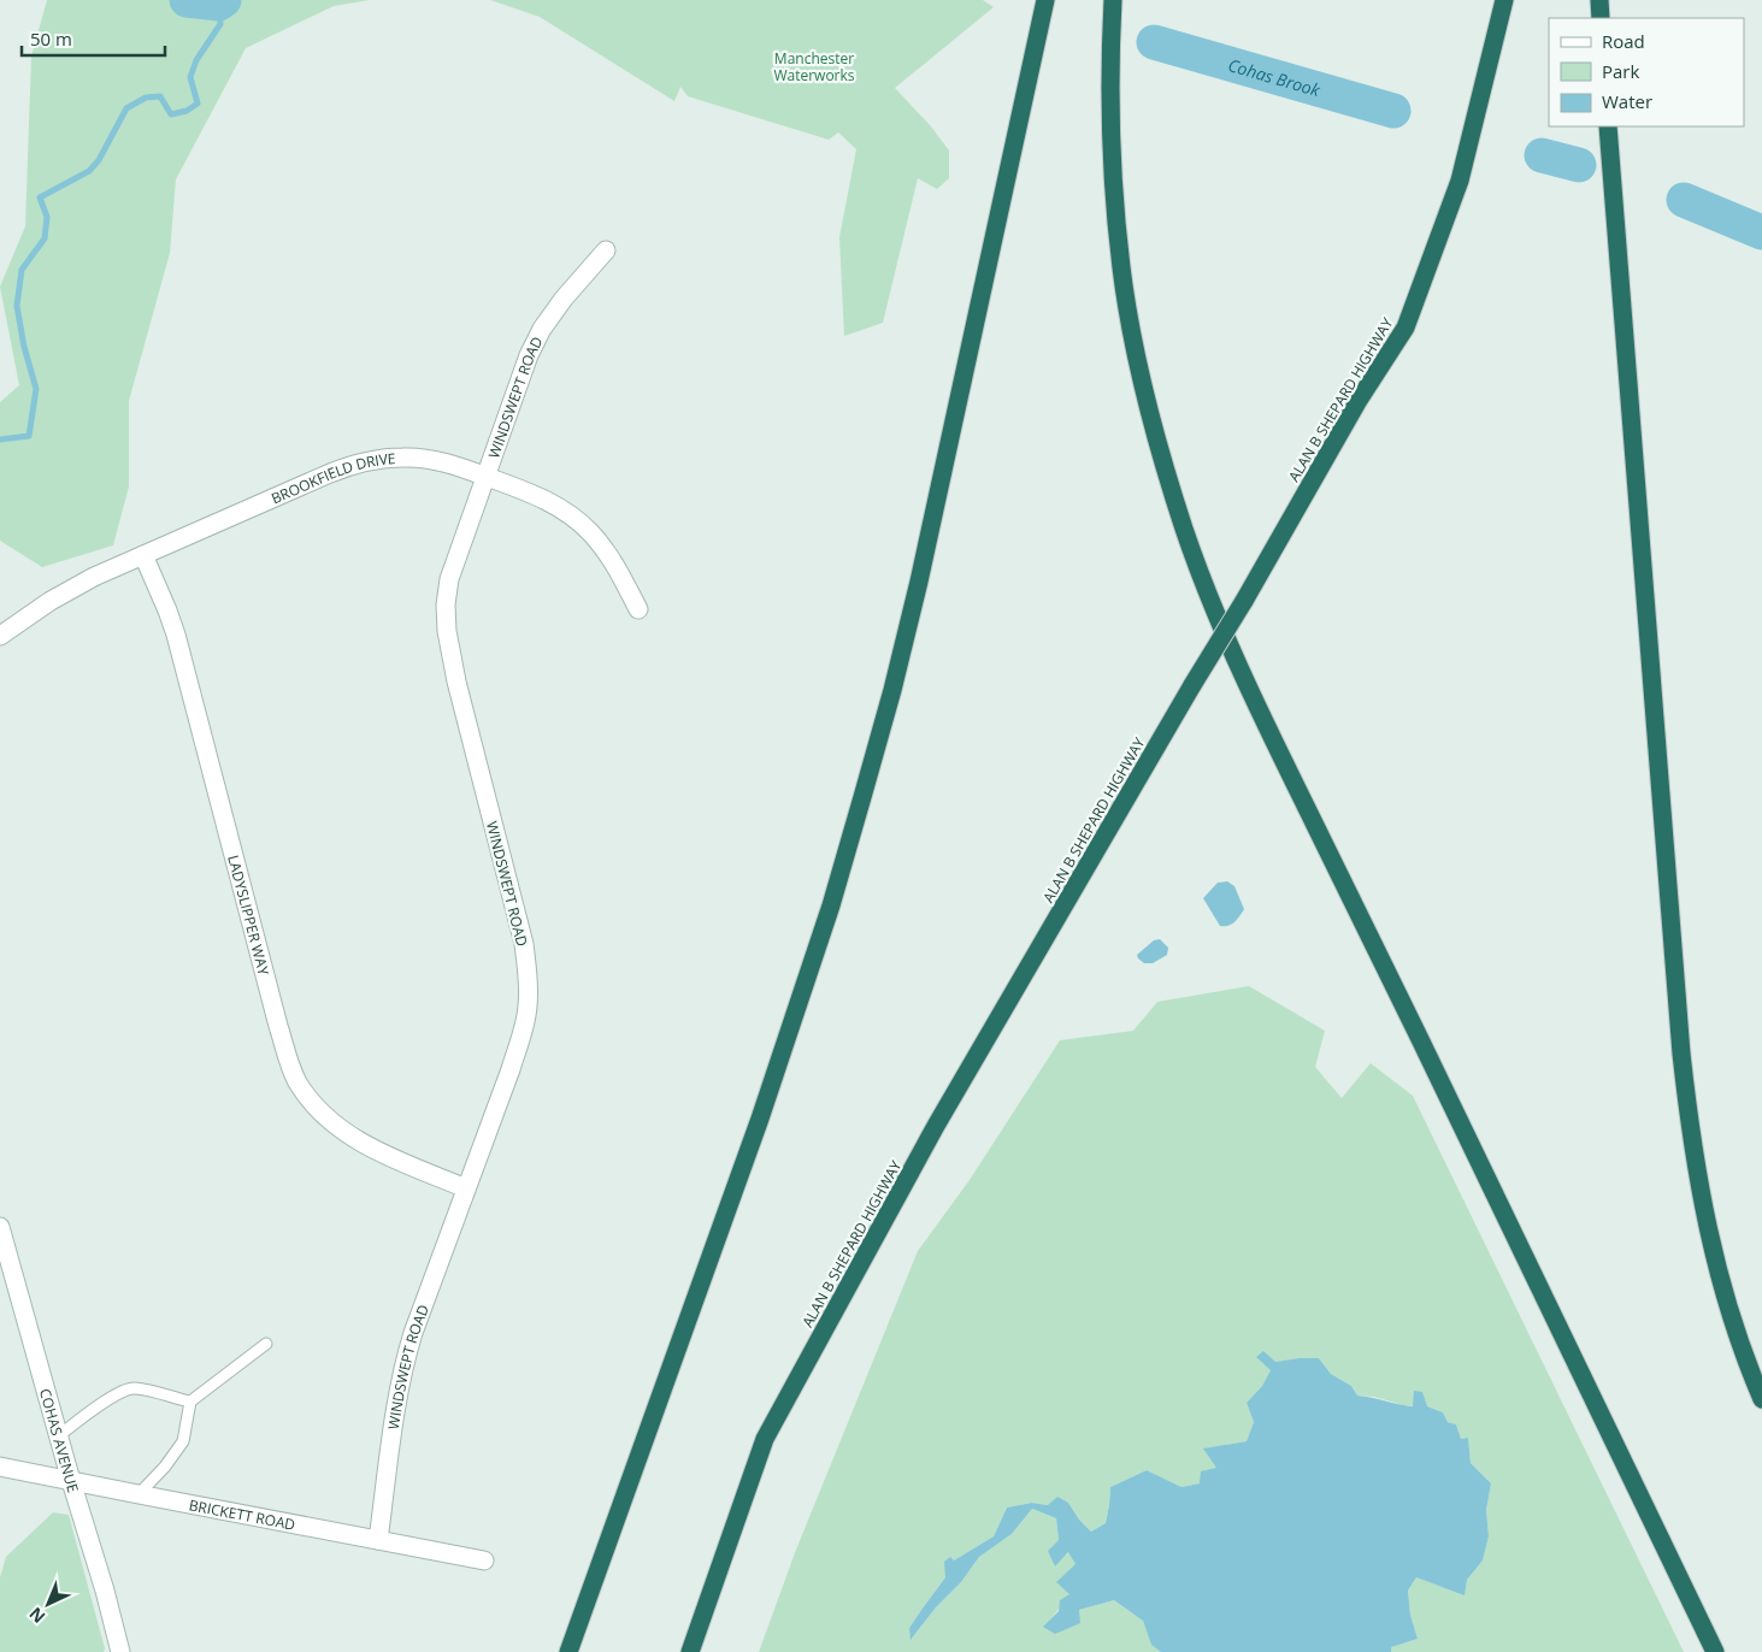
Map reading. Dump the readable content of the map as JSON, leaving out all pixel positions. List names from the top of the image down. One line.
{"streets":{"highway":["ALAN B SHEPARD HIGHWAY"],"street":["WINDSWEPT ROAD","BROOKFIELD DRIVE","LADYSLIPPER WAY","COHAS AVENUE","BRICKETT ROAD"]},"crossings":[["WINDSWEPT ROAD","BROOKFIELD DRIVE"],["WINDSWEPT ROAD","LADYSLIPPER WAY"],["WINDSWEPT ROAD","BRICKETT ROAD"],["BROOKFIELD DRIVE","LADYSLIPPER WAY"],["COHAS AVENUE","BRICKETT ROAD"]],"water":["Cohas Brook"],"parks":["Manchester Waterworks"],"legend":["Road","Park","Water"],"scale_bar":"50 m","north":"bottom left"}
